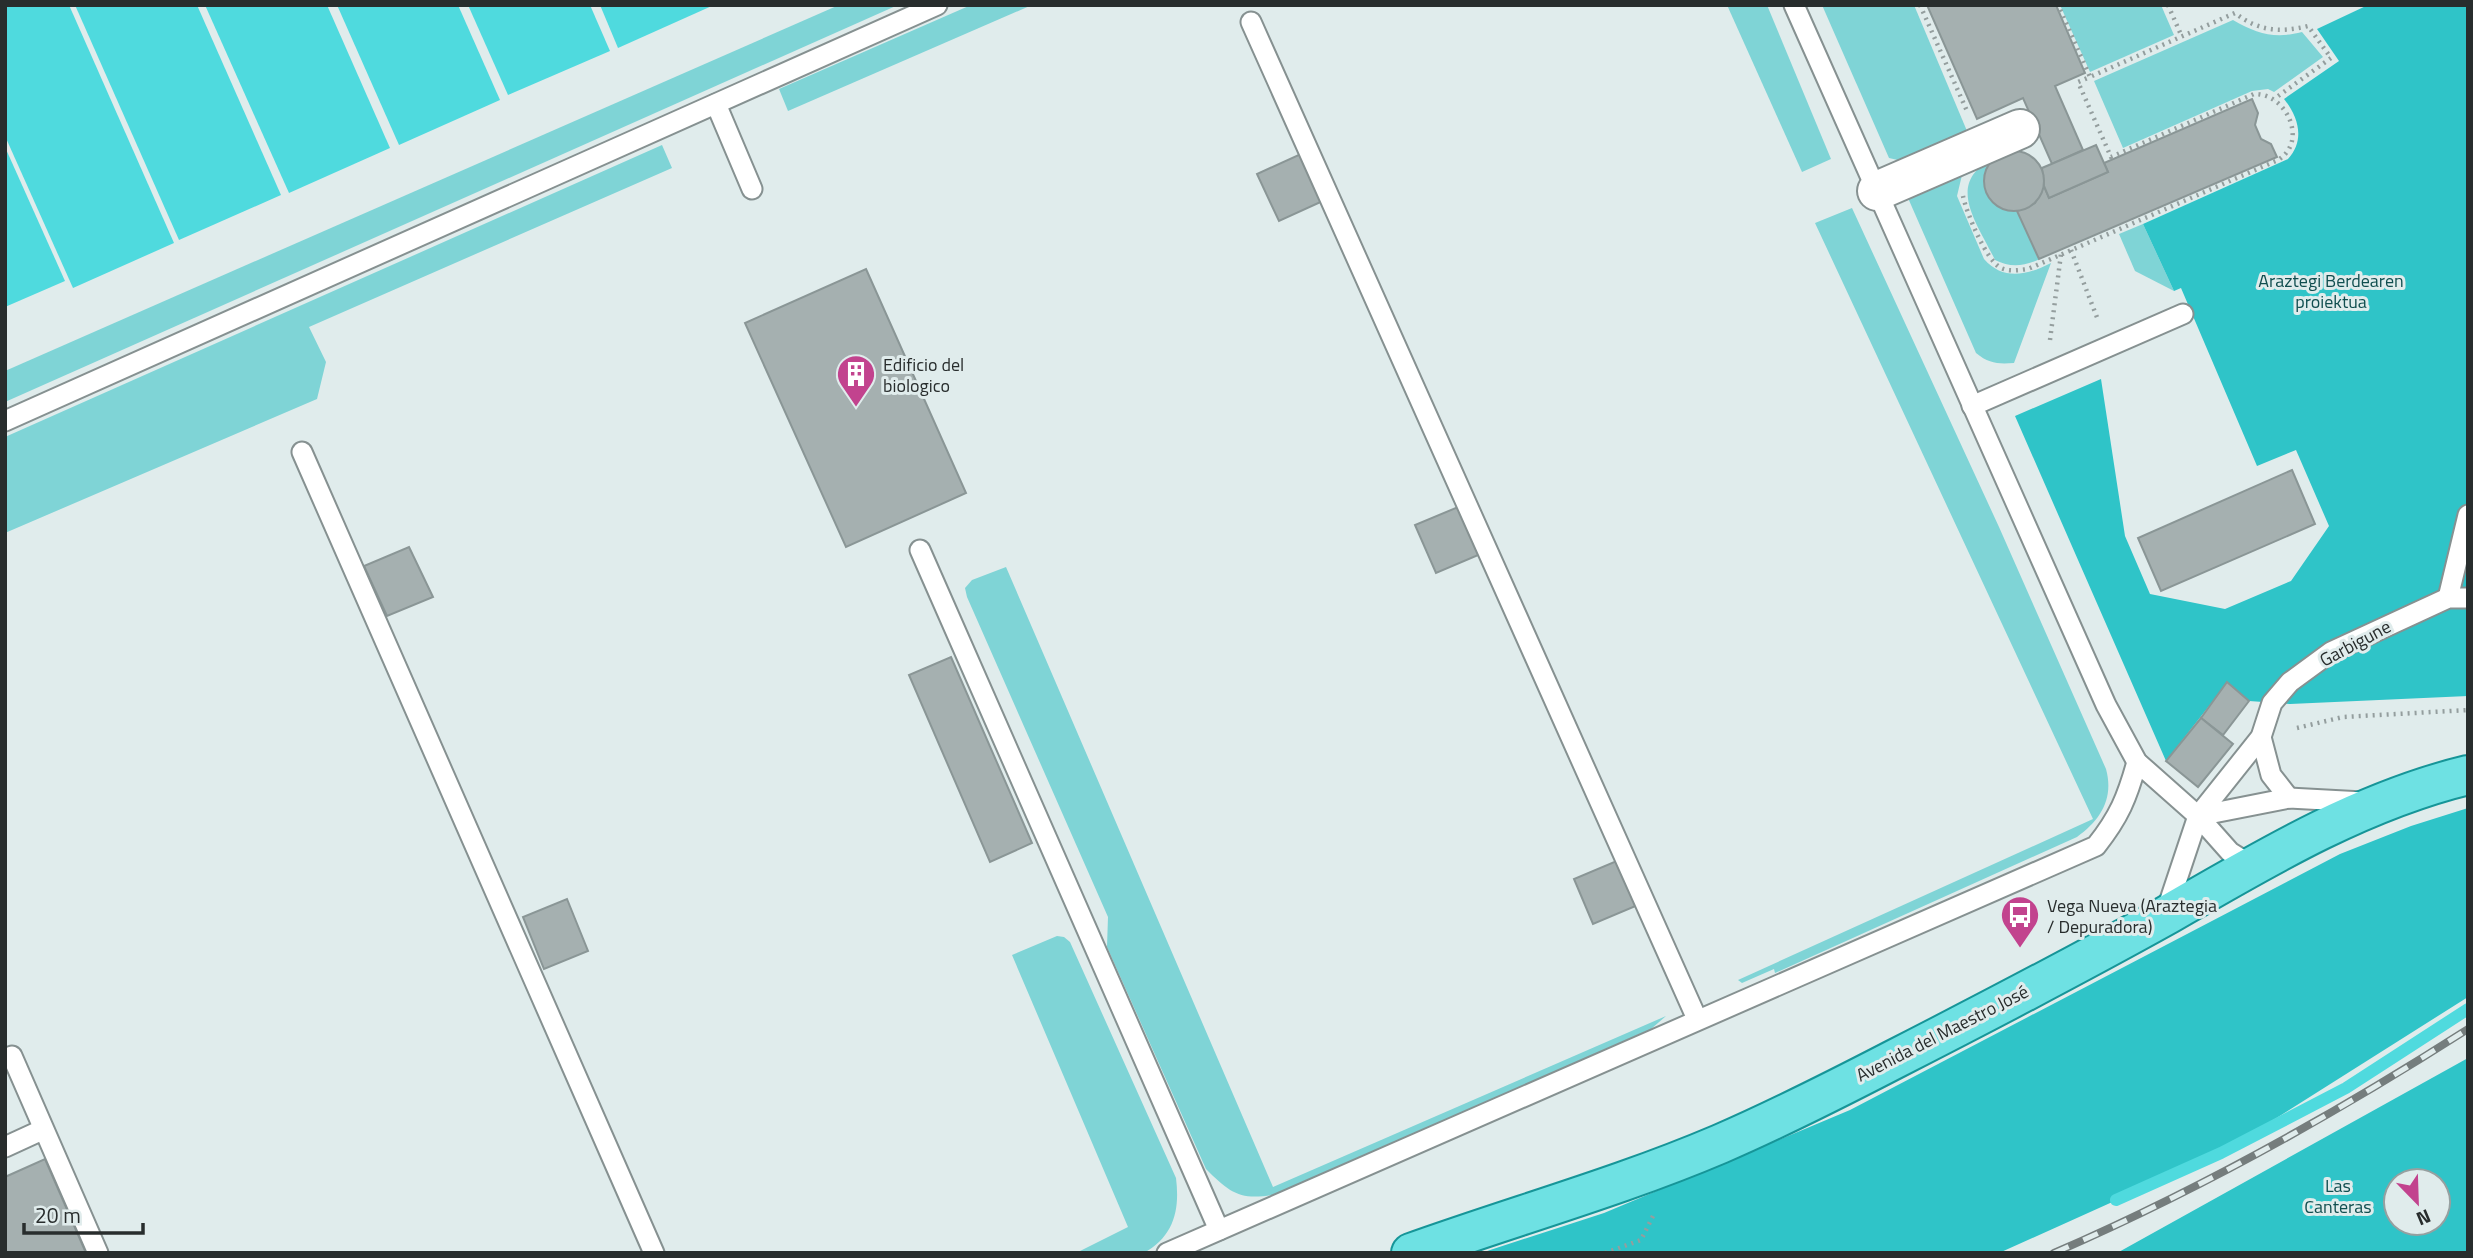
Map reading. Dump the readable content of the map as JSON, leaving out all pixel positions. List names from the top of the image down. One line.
{"streets":{"main road":["Avenida del Maestro José"],"lane":["Garbigune"]},"parks":["Araztegi Berdearen proiektua","Las Canteras"],"places":{"building":["Edificio del biologico"],"bus stop":["Vega Nueva (Araztegia / Depuradora)"]},"scale_bar":"20 m","north":"bottom right"}
